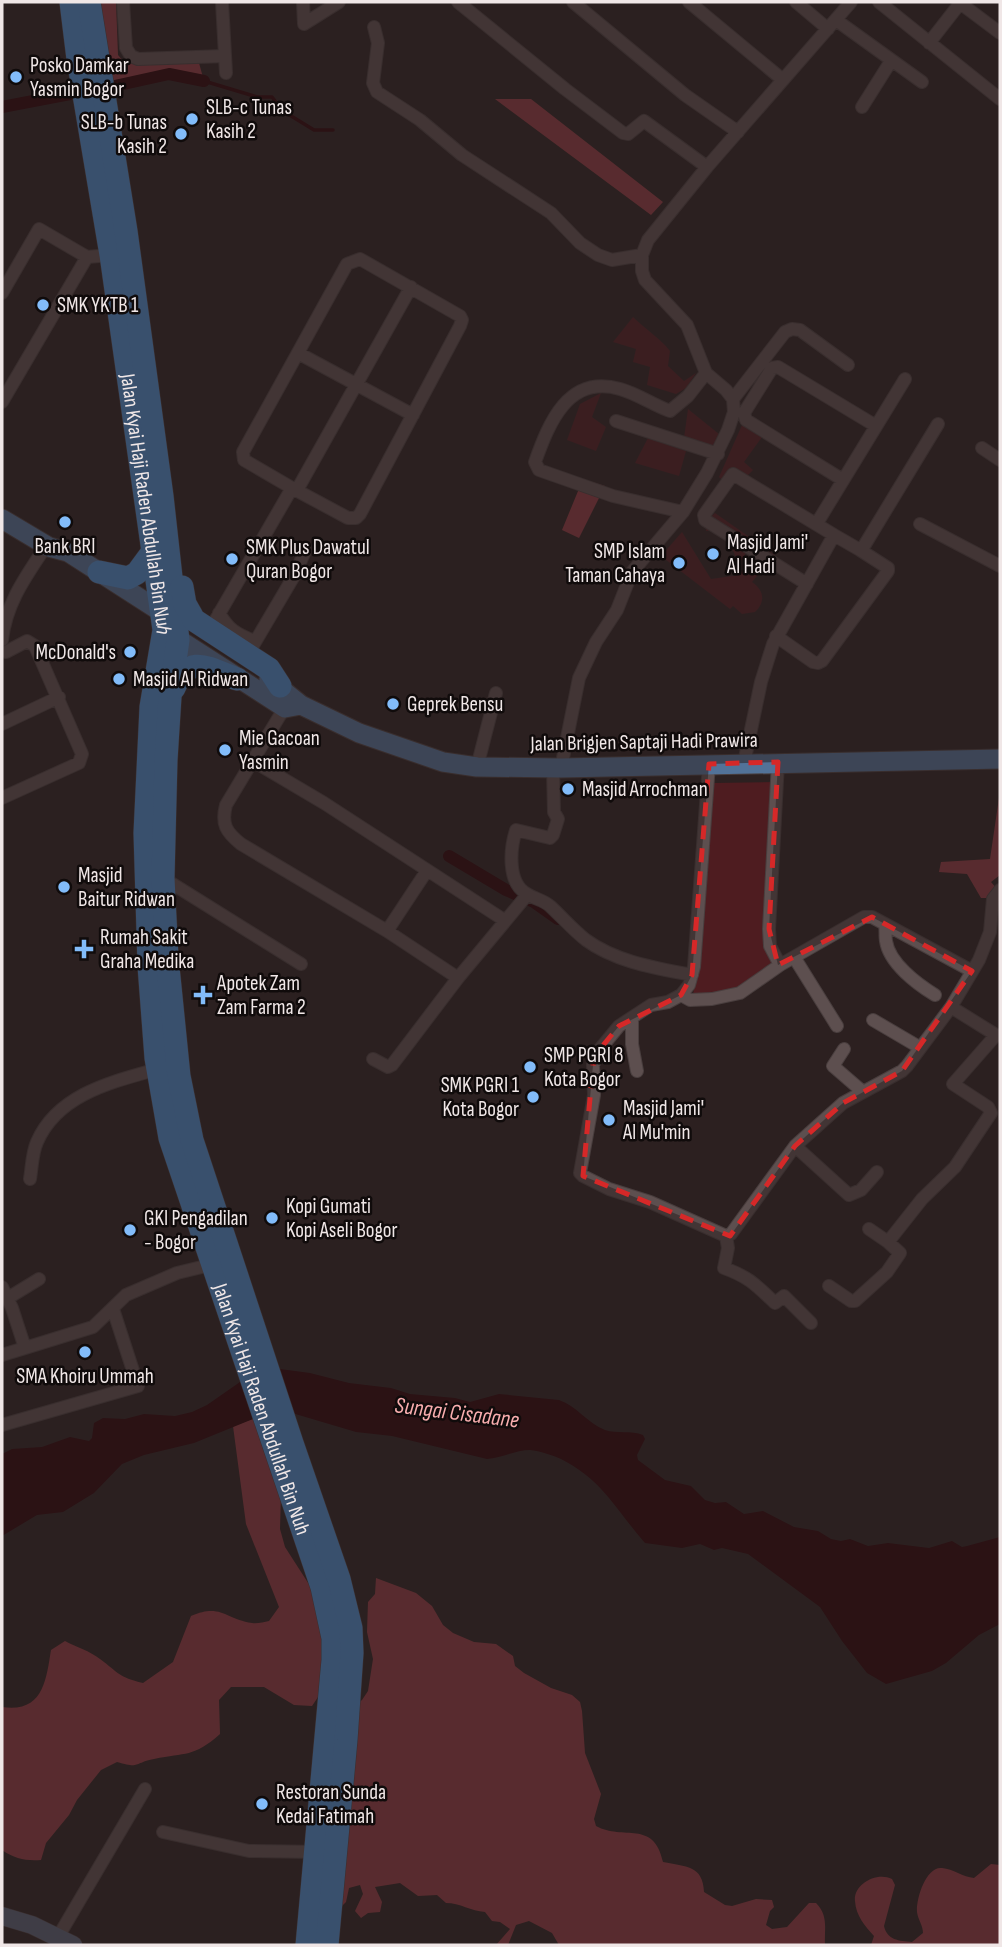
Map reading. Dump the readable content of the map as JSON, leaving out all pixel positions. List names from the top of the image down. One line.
{"streets":{"highway":["Jalan Kyai Haji Raden Abdullah Bin Nuh"],"main road":["Jalan Brigjen Saptaji Hadi Prawira"]},"water":["Sungai Cisadane"],"places":{"other":["Posko Damkar Yasmin Bogor","SLB-c Tunas Kasih 2","SLB-b Tunas Kasih 2","SMK YKTB 1","Bank BRI","Masjid Jami' Al Hadi","SMK Plus Dawatul Quran Bogor","SMP Islam Taman Cahaya","McDonald's","Masjid Al Ridwan","Geprek Bensu","Mie Gacoan Yasmin","Masjid Arrochman","Masjid Baitur Ridwan","SMP PGRI 8 Kota Bogor","SMK PGRI 1 Kota Bogor","Masjid Jami' Al Mu'min","Kopi Gumati Kopi Aseli Bogor","GKI Pengadilan - Bogor","SMA Khoiru Ummah","Restoran Sunda Kedai Fatimah"],"health":["Rumah Sakit Graha Medika","Apotek Zam Zam Farma 2"]}}
